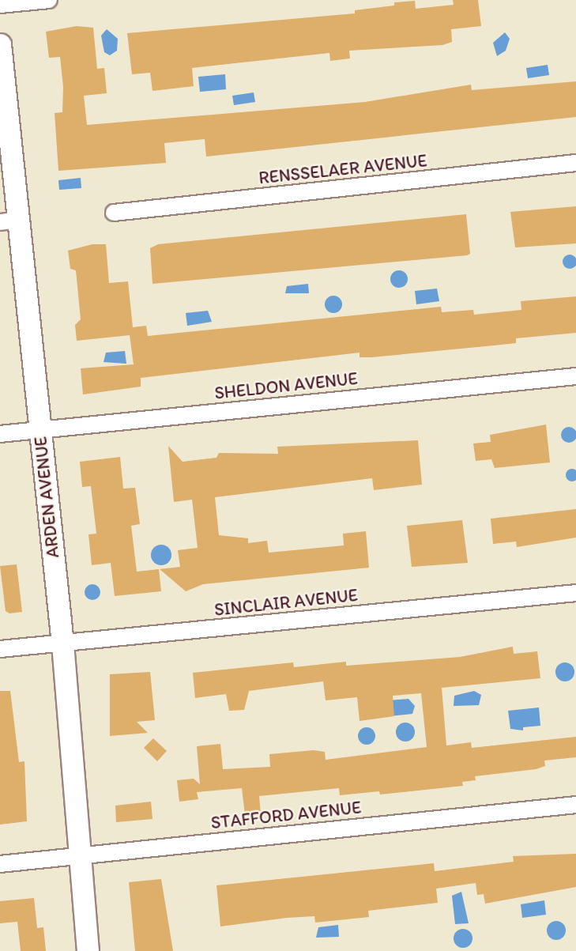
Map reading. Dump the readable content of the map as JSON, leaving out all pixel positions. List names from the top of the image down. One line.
{"streets":{"street":["RENSSELAER AVENUE","SHELDON AVENUE","ARDEN AVENUE","SINCLAIR AVENUE","STAFFORD AVENUE"]},"crossings":[["SHELDON AVENUE","ARDEN AVENUE"],["ARDEN AVENUE","SINCLAIR AVENUE"],["ARDEN AVENUE","STAFFORD AVENUE"]]}
